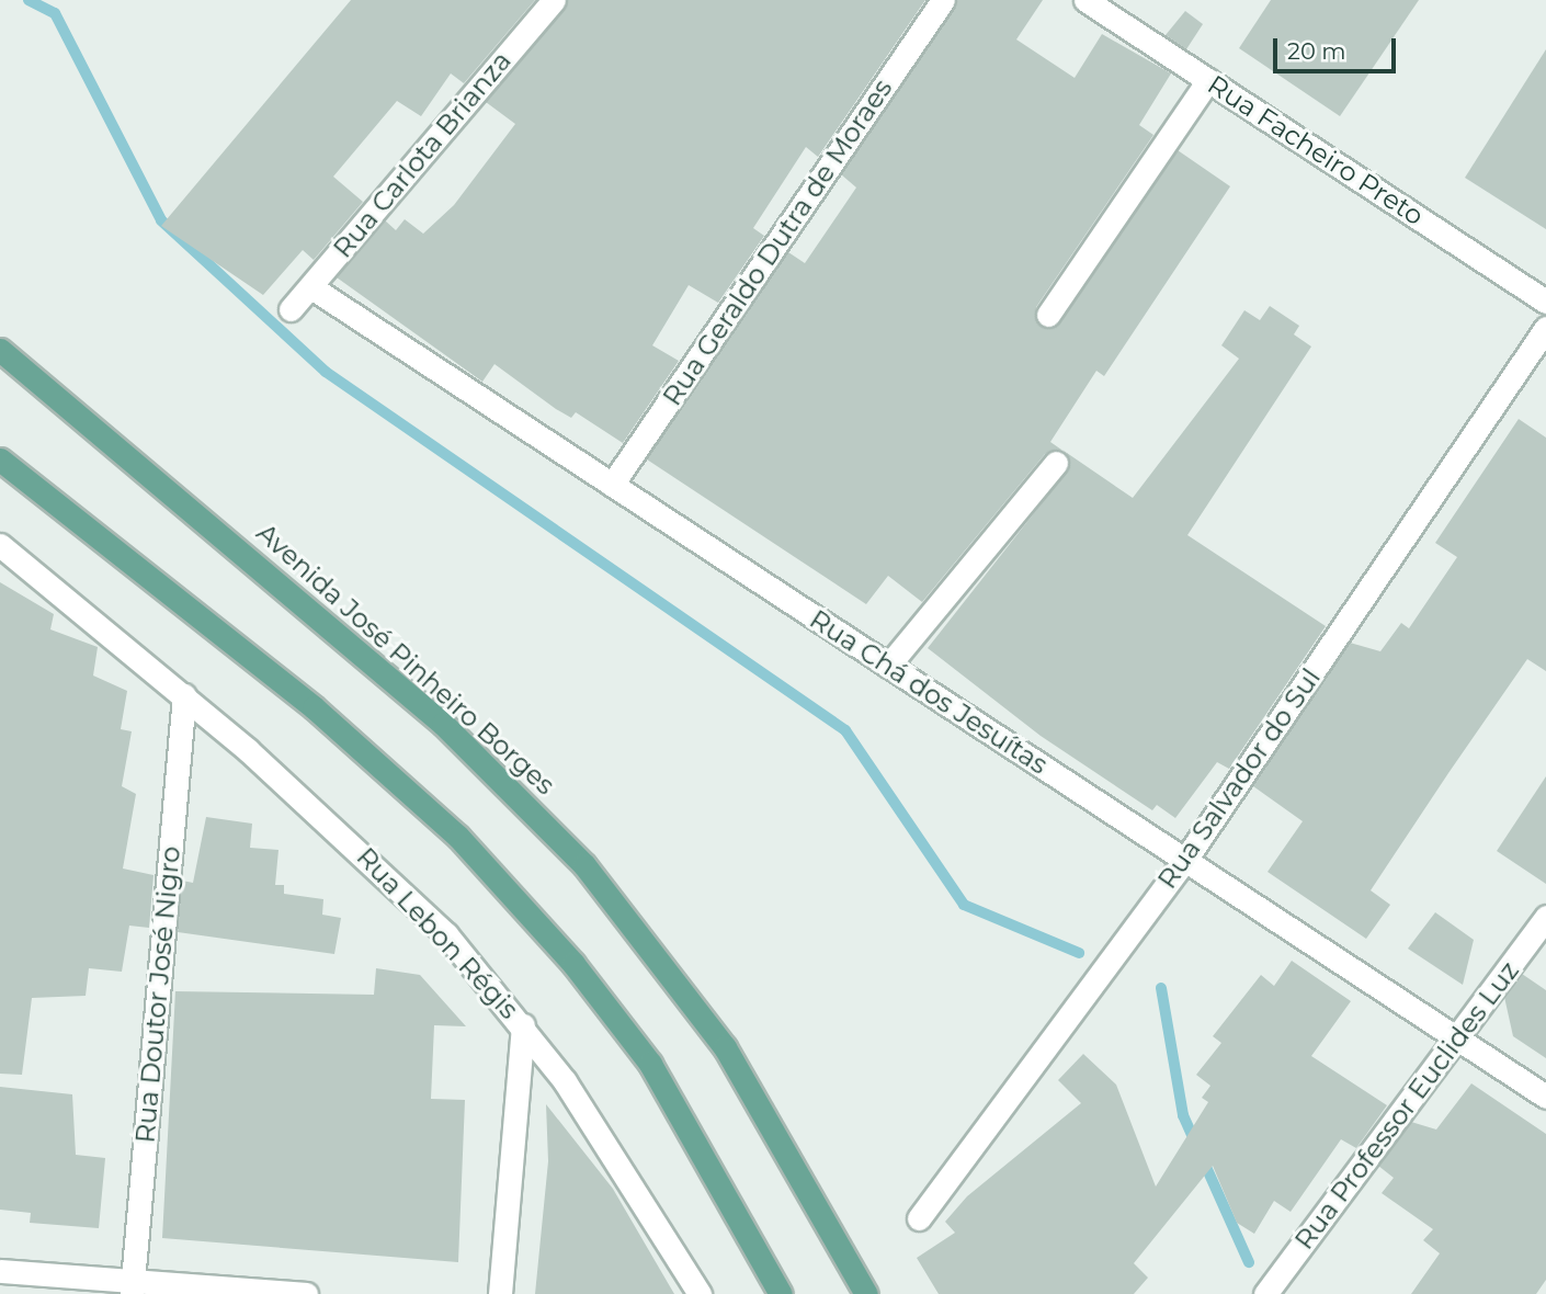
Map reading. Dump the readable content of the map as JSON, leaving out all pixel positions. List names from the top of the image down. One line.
{"streets":{"main road":["Avenida José Pinheiro Borges"],"street":["Rua Facheiro Preto","Rua Carlota Brianza","Rua Geraldo Dutra de Moraes","Rua Chá dos Jesuítas","Rua Salvador do Sul","Rua Lebon Régis","Rua Doutor José Nigro","Rua Professor Euclides Luz"]},"crossings":[["Rua Carlota Brianza","Rua Chá dos Jesuítas"],["Rua Geraldo Dutra de Moraes","Rua Chá dos Jesuítas"],["Rua Chá dos Jesuítas","Rua Salvador do Sul"],["Rua Chá dos Jesuítas","Rua Professor Euclides Luz"],["Rua Lebon Régis","Rua Doutor José Nigro"]],"scale_bar":"20 m"}
